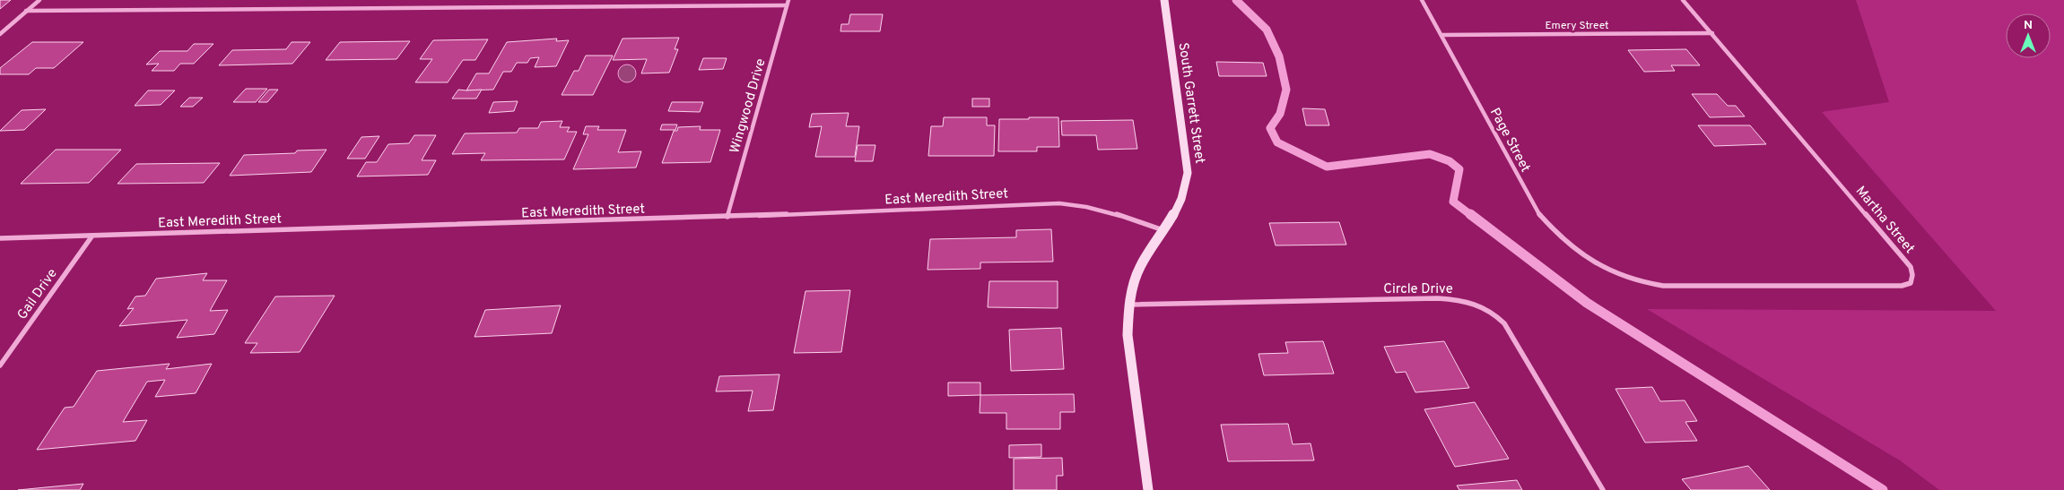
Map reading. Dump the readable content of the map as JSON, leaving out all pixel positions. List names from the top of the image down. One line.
{"streets":{"street":["Emery Street","South Garrett Street","Wingwood Drive","Page Street","East Meredith Street","Martha Street","Circle Drive","Gail Drive"]},"crossings":[["Emery Street","Page Street"],["Emery Street","Martha Street"],["South Garrett Street","East Meredith Street"],["South Garrett Street","Circle Drive"],["Wingwood Drive","East Meredith Street"],["Page Street","Martha Street"],["East Meredith Street","Gail Drive"]],"north":"top"}
